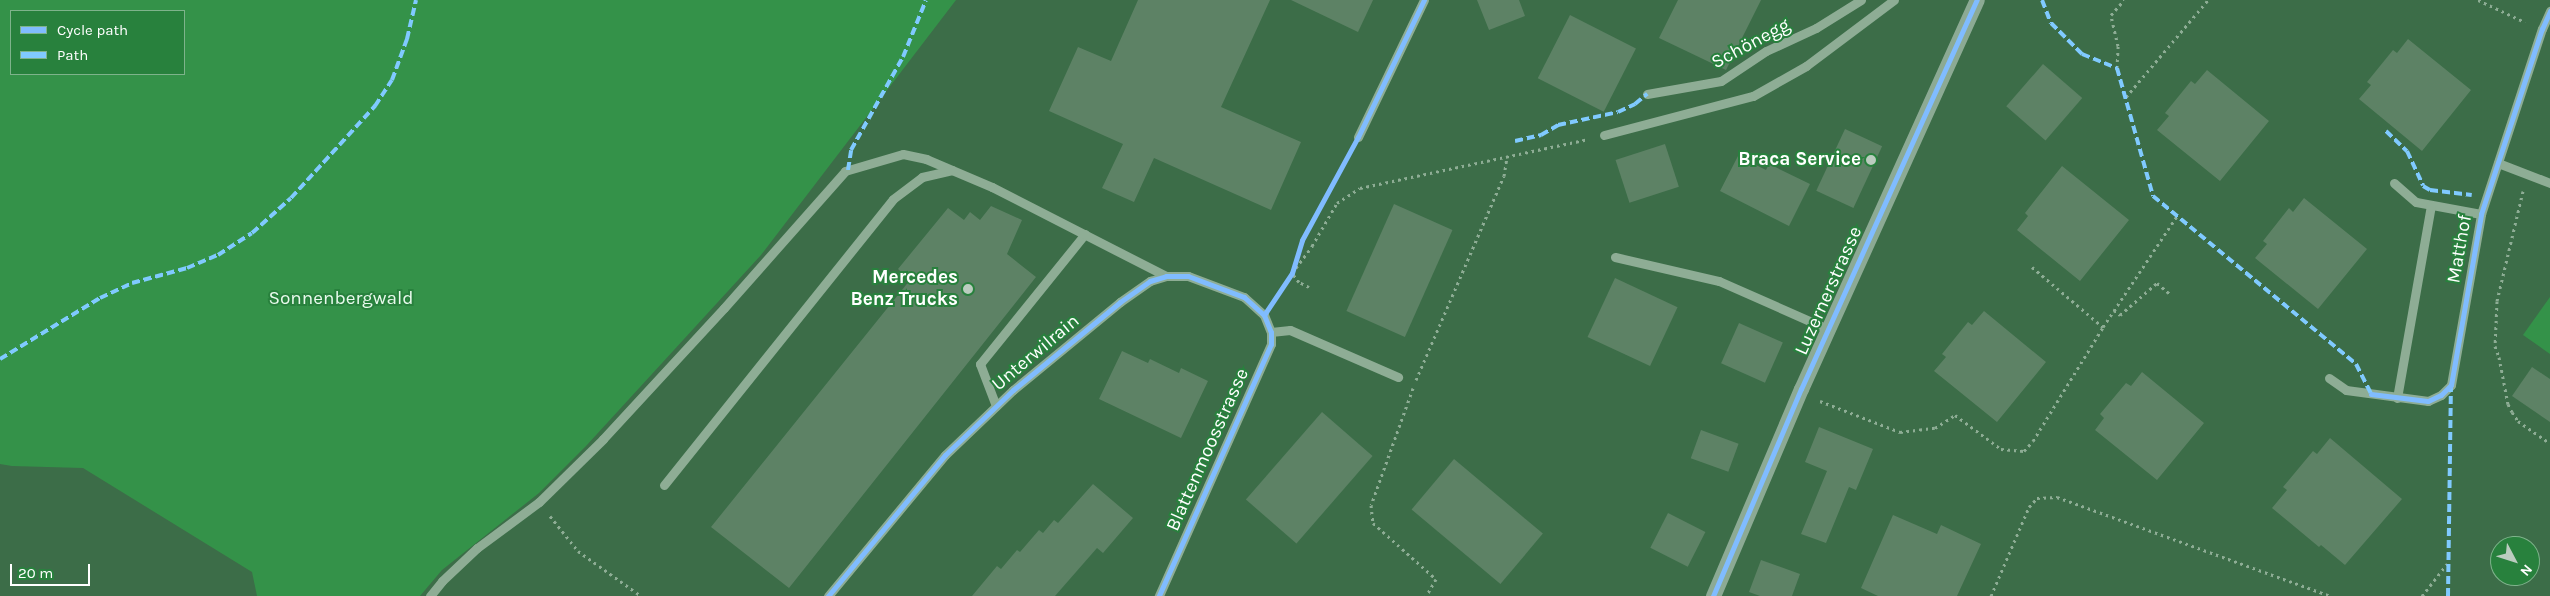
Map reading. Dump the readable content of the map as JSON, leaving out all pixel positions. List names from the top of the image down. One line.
{"streets":{"main road":["Luzernerstrasse"],"street":["Schönegg","Matthof","Unterwilrain","Blattenmoosstrasse"]},"crossings":[["Unterwilrain","Blattenmoosstrasse"]],"parks":["Sonnenbergwald"],"places":["Braca Service","Mercedes Benz Trucks"],"legend":["Cycle path","Path"],"scale_bar":"20 m","north":"bottom right"}
